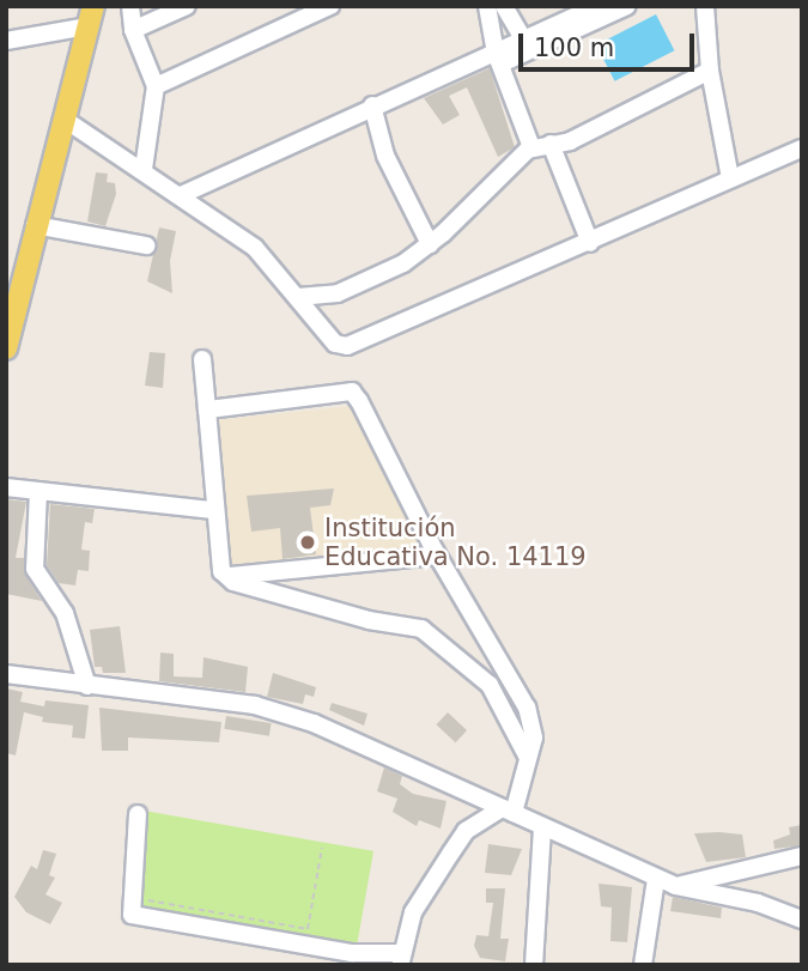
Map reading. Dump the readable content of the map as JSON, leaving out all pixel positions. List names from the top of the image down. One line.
{"places":["Institución Educativa No. 14119"],"scale_bar":"100 m"}
